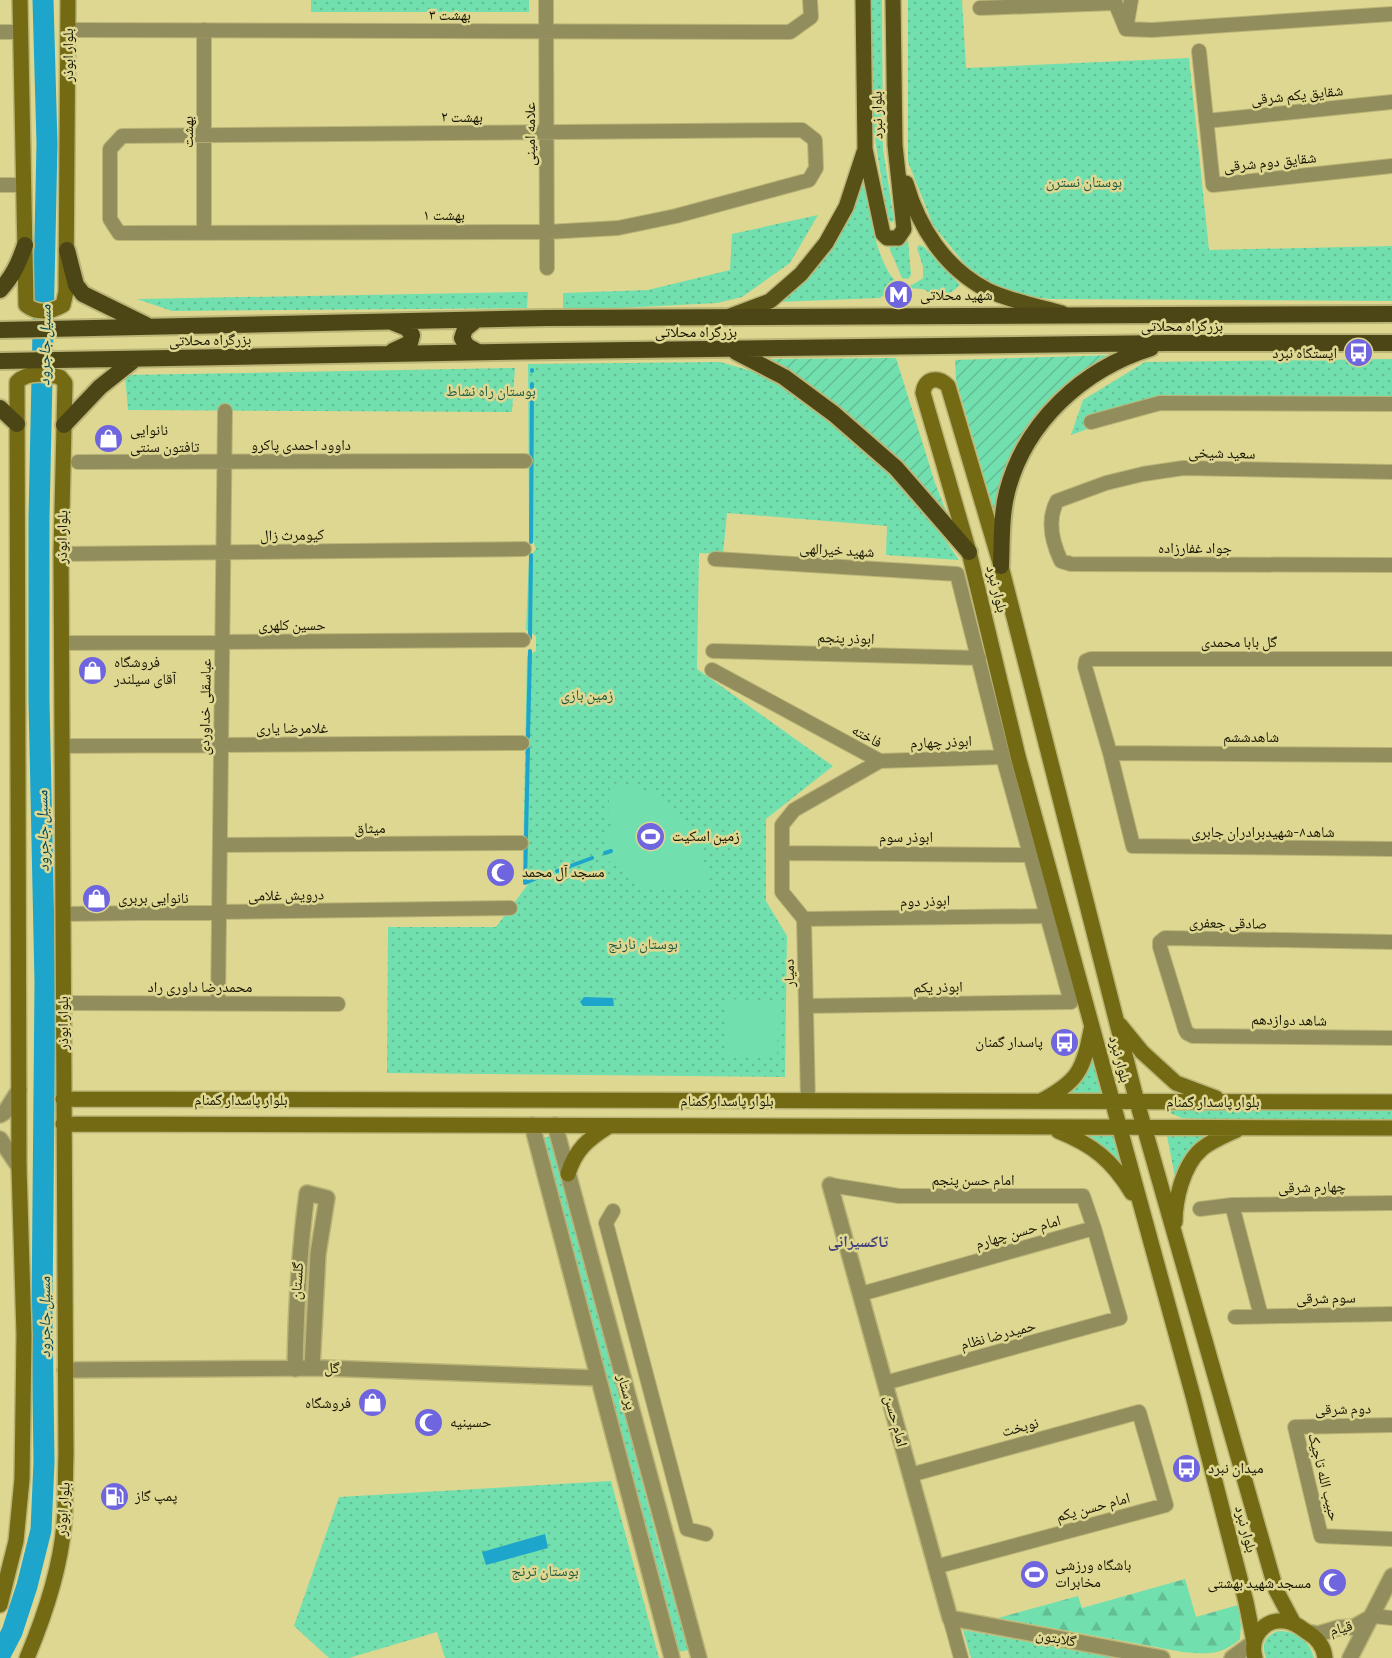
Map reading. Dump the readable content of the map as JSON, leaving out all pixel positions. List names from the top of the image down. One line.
{"streets":{"highway":["بزرگراه محلاتی"],"main road":["بلوار ابوذر","بلوار نبرد","بلوار پاسدار گمنام"],"street":["بهشت ۳","شقایق یکم شرقی","بهشت ۲","بهشت","علامه امینی","شقایق دوم شرقی","بهشت ۱","داوود احمدی پاکرو","سعید شیخی","کیومرث زال","جواد غفارزاده","شهید خیرالهی","حسین کلهری","ابوذر پنجم","گل بابا محمدی","عباسقلی خداوردی","غلامرضا یاری","فاخته","شاهدششم","ابوذر چهارم","میثاق","شاهد۸-شهیدبرادران جابری","ابوذر سوم","درویش غلامی","ابوذر دوم","صادقی جعفری","دمیار","محمدرضا داوری راد","ابوذر یکم","شاهد دوازدهم","امام حسن پنجم","چهارم شرقی","امام حسن چهارم","گلستان","سوم شرقی","حمیدرضا نظام","گل","پرستار","دوم شرقی","امام حسن","نوبخت","حبیب الله تاجیک","امام حسن یکم","قیام","گلابتون"]},"crossings":[["بهشت ۳","بلوار ابوذر"],["بهشت ۳","بهشت"],["بهشت ۳","علامه امینی"],["بلوار ابوذر","بزرگراه محلاتی"],["بلوار ابوذر","کیومرث زال"],["بلوار ابوذر","حسین کلهری"],["بلوار ابوذر","غلامرضا یاری"],["بلوار ابوذر","درویش غلامی"],["بلوار ابوذر","محمدرضا داوری راد"],["بلوار ابوذر","بلوار پاسدار گمنام"],["بلوار ابوذر","گل"],["شقایق یکم شرقی","شقایق دوم شرقی"],["بلوار نبرد","بلوار پاسدار گمنام"],["بهشت ۲","بهشت"],["بهشت ۲","علامه امینی"],["بهشت ۲","بهشت ۱"],["بهشت","بهشت ۱"],["علامه امینی","بهشت ۱"],["داوود احمدی پاکرو","عباسقلی خداوردی"],["سعید شیخی","جواد غفارزاده"],["کیومرث زال","عباسقلی خداوردی"],["شهید خیرالهی","ابوذر پنجم"],["حسین کلهری","عباسقلی خداوردی"],["گل بابا محمدی","شاهدششم"],["گل بابا محمدی","شاهد۸-شهیدبرادران جابری"],["عباسقلی خداوردی","غلامرضا یاری"],["عباسقلی خداوردی","میثاق"],["عباسقلی خداوردی","درویش غلامی"],["عباسقلی خداوردی","محمدرضا داوری راد"],["فاخته","ابوذر چهارم"],["فاخته","ابوذر سوم"],["شاهدششم","شاهد۸-شهیدبرادران جابری"],["ابوذر دوم","دمیار"],["ابوذر دوم","ابوذر یکم"],["صادقی جعفری","شاهد دوازدهم"],["دمیار","ابوذر یکم"],["دمیار","بلوار پاسدار گمنام"],["بلوار پاسدار گمنام","پرستار"],["امام حسن پنجم","امام حسن چهارم"],["امام حسن پنجم","حمیدرضا نظام"],["امام حسن پنجم","امام حسن"],["امام حسن چهارم","حمیدرضا نظام"],["امام حسن چهارم","امام حسن"],["گلستان","گل"],["حمیدرضا نظام","امام حسن"],["گل","پرستار"],["دوم شرقی","حبیب الله تاجیک"],["امام حسن","نوبخت"],["امام حسن","امام حسن یکم"],["امام حسن","گلابتون"],["نوبخت","امام حسن یکم"]],"districts":["تاکسیرانی"],"water":["مسیل جاجرود"],"parks":["بوستان نسترن","بوستان راه نشاط","زمین بازی","بوستان نارنج","بوستان ترنج"],"places":{"metro station":["شهید محلاتی"],"bus stop":["ایستگاه نبرد","پاسدار گمنان","میدان نبرد"],"shop":["نانوایی تافتون سنتی","فروشگاه آقای سیلندر","نانوایی بربری","فروشگاه"],"sports":["زمین اسکیت","باشگاه ورزشی مخابرات"],"mosque":["مسجد آل محمد","حسینیه","مسجد شهید بهشتی"],"fuel station":["پمپ گاز"]}}
